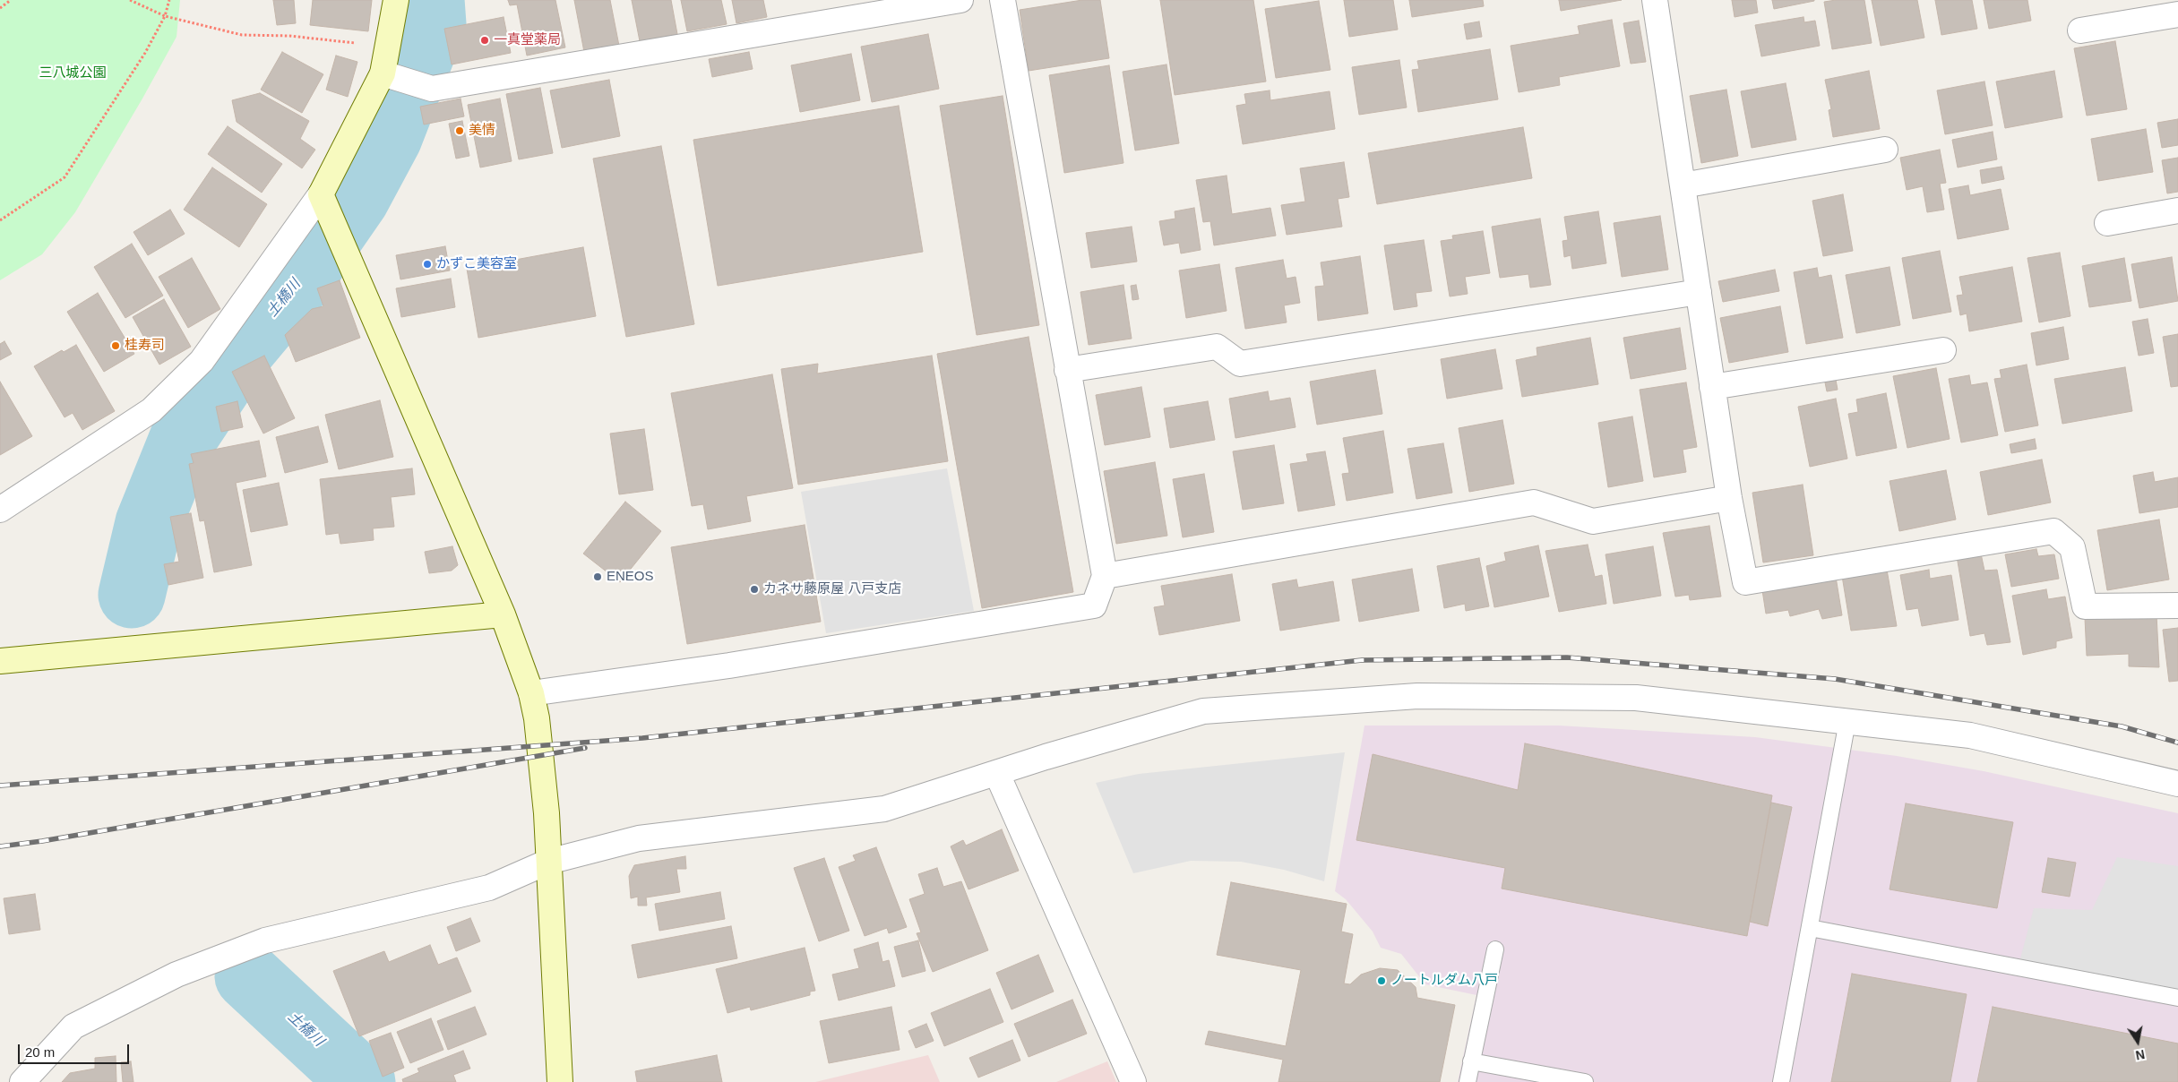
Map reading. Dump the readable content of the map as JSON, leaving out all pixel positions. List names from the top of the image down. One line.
{"water":["土橋川"],"parks":["三八城公園"],"places":["一真堂薬局","美情","かずこ美容室","桂寿司","ENEOS","カネサ藤原屋 八戸支店","ノートルダム八戸"],"scale_bar":"20 m","north":"bottom"}
